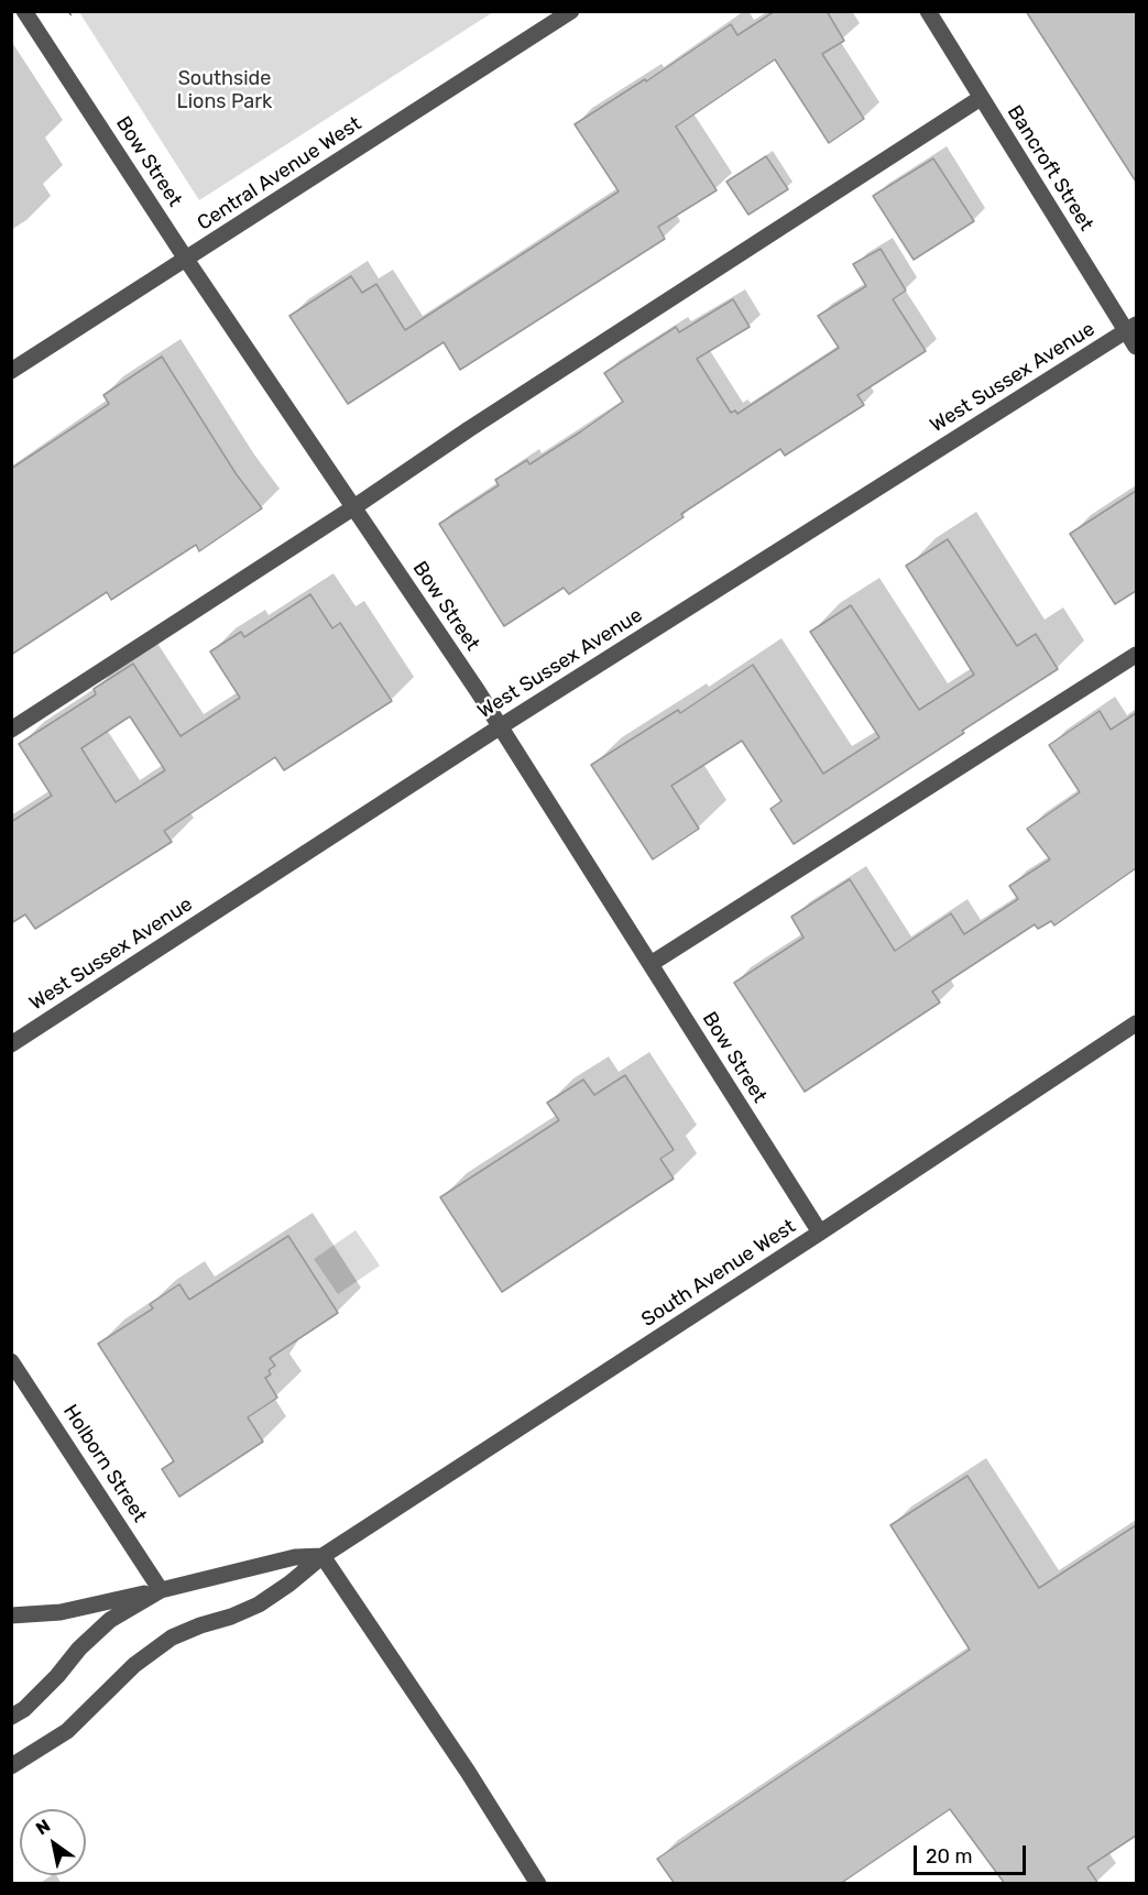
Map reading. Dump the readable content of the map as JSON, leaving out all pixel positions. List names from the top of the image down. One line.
{"streets":{"street":["Bow Street","Bancroft Street","Central Avenue West","West Sussex Avenue","South Avenue West","Holborn Street"]},"crossings":[["Bow Street","Central Avenue West"],["Bow Street","West Sussex Avenue"],["Bow Street","South Avenue West"],["Bancroft Street","West Sussex Avenue"],["South Avenue West","Holborn Street"]],"parks":["Southside Lions Park"],"scale_bar":"20 m","north":"top left"}
